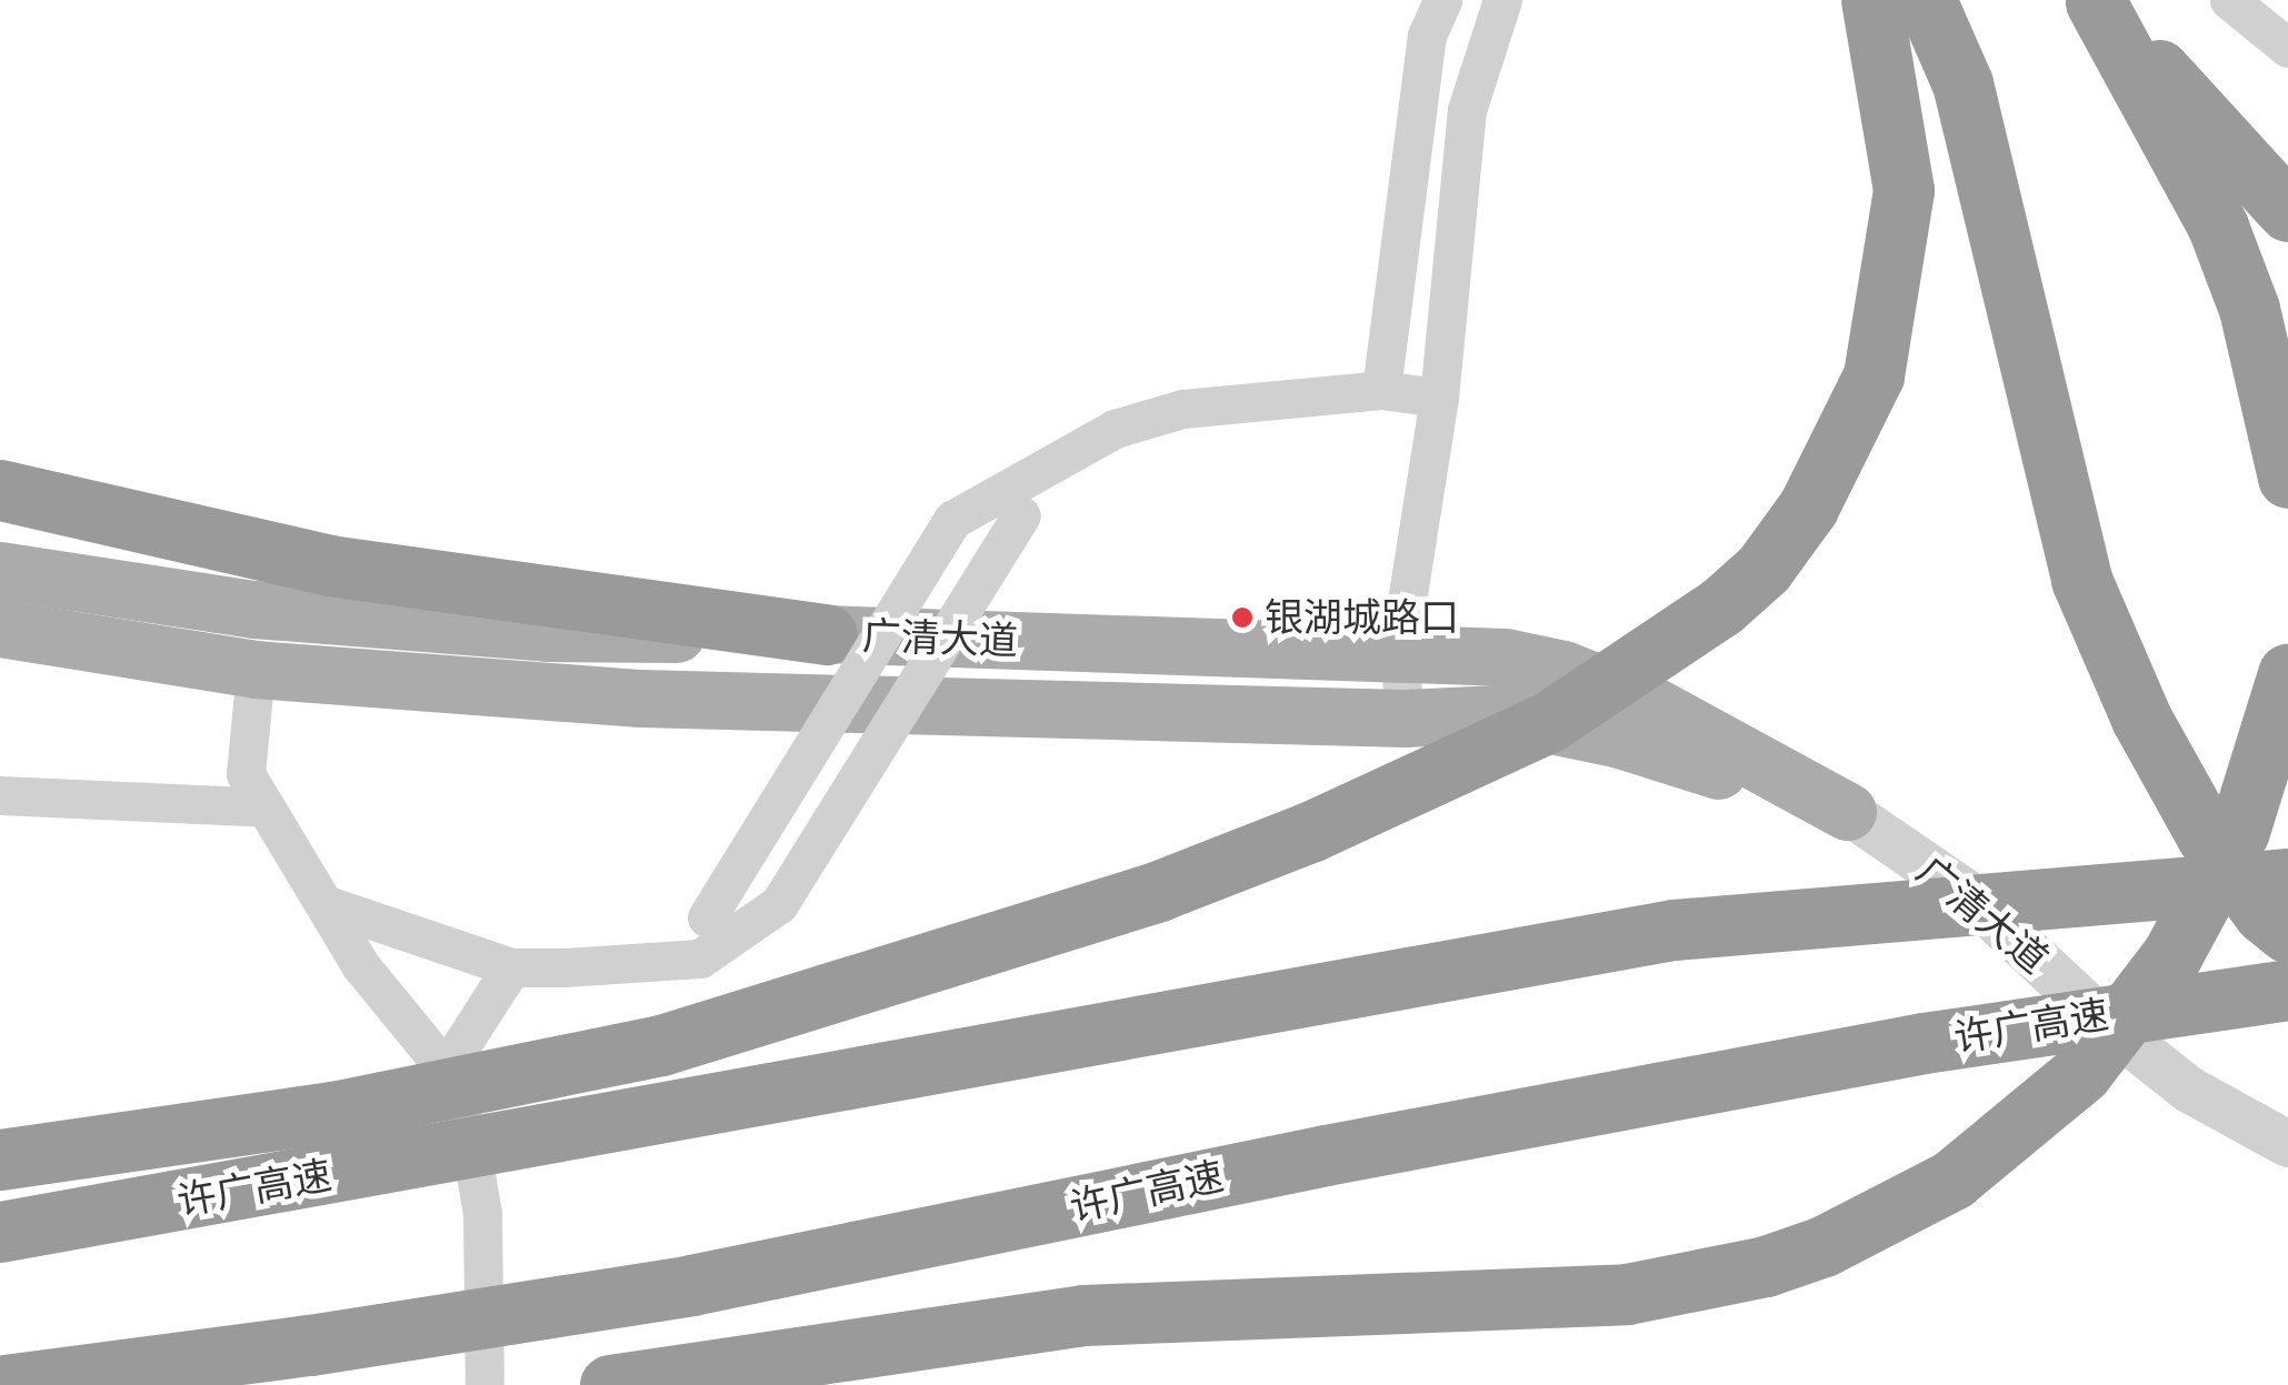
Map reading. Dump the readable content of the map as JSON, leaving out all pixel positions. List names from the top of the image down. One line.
{"streets":{"highway":["许广高速"],"main road":["广清大道"]},"places":["银湖城路口"]}
